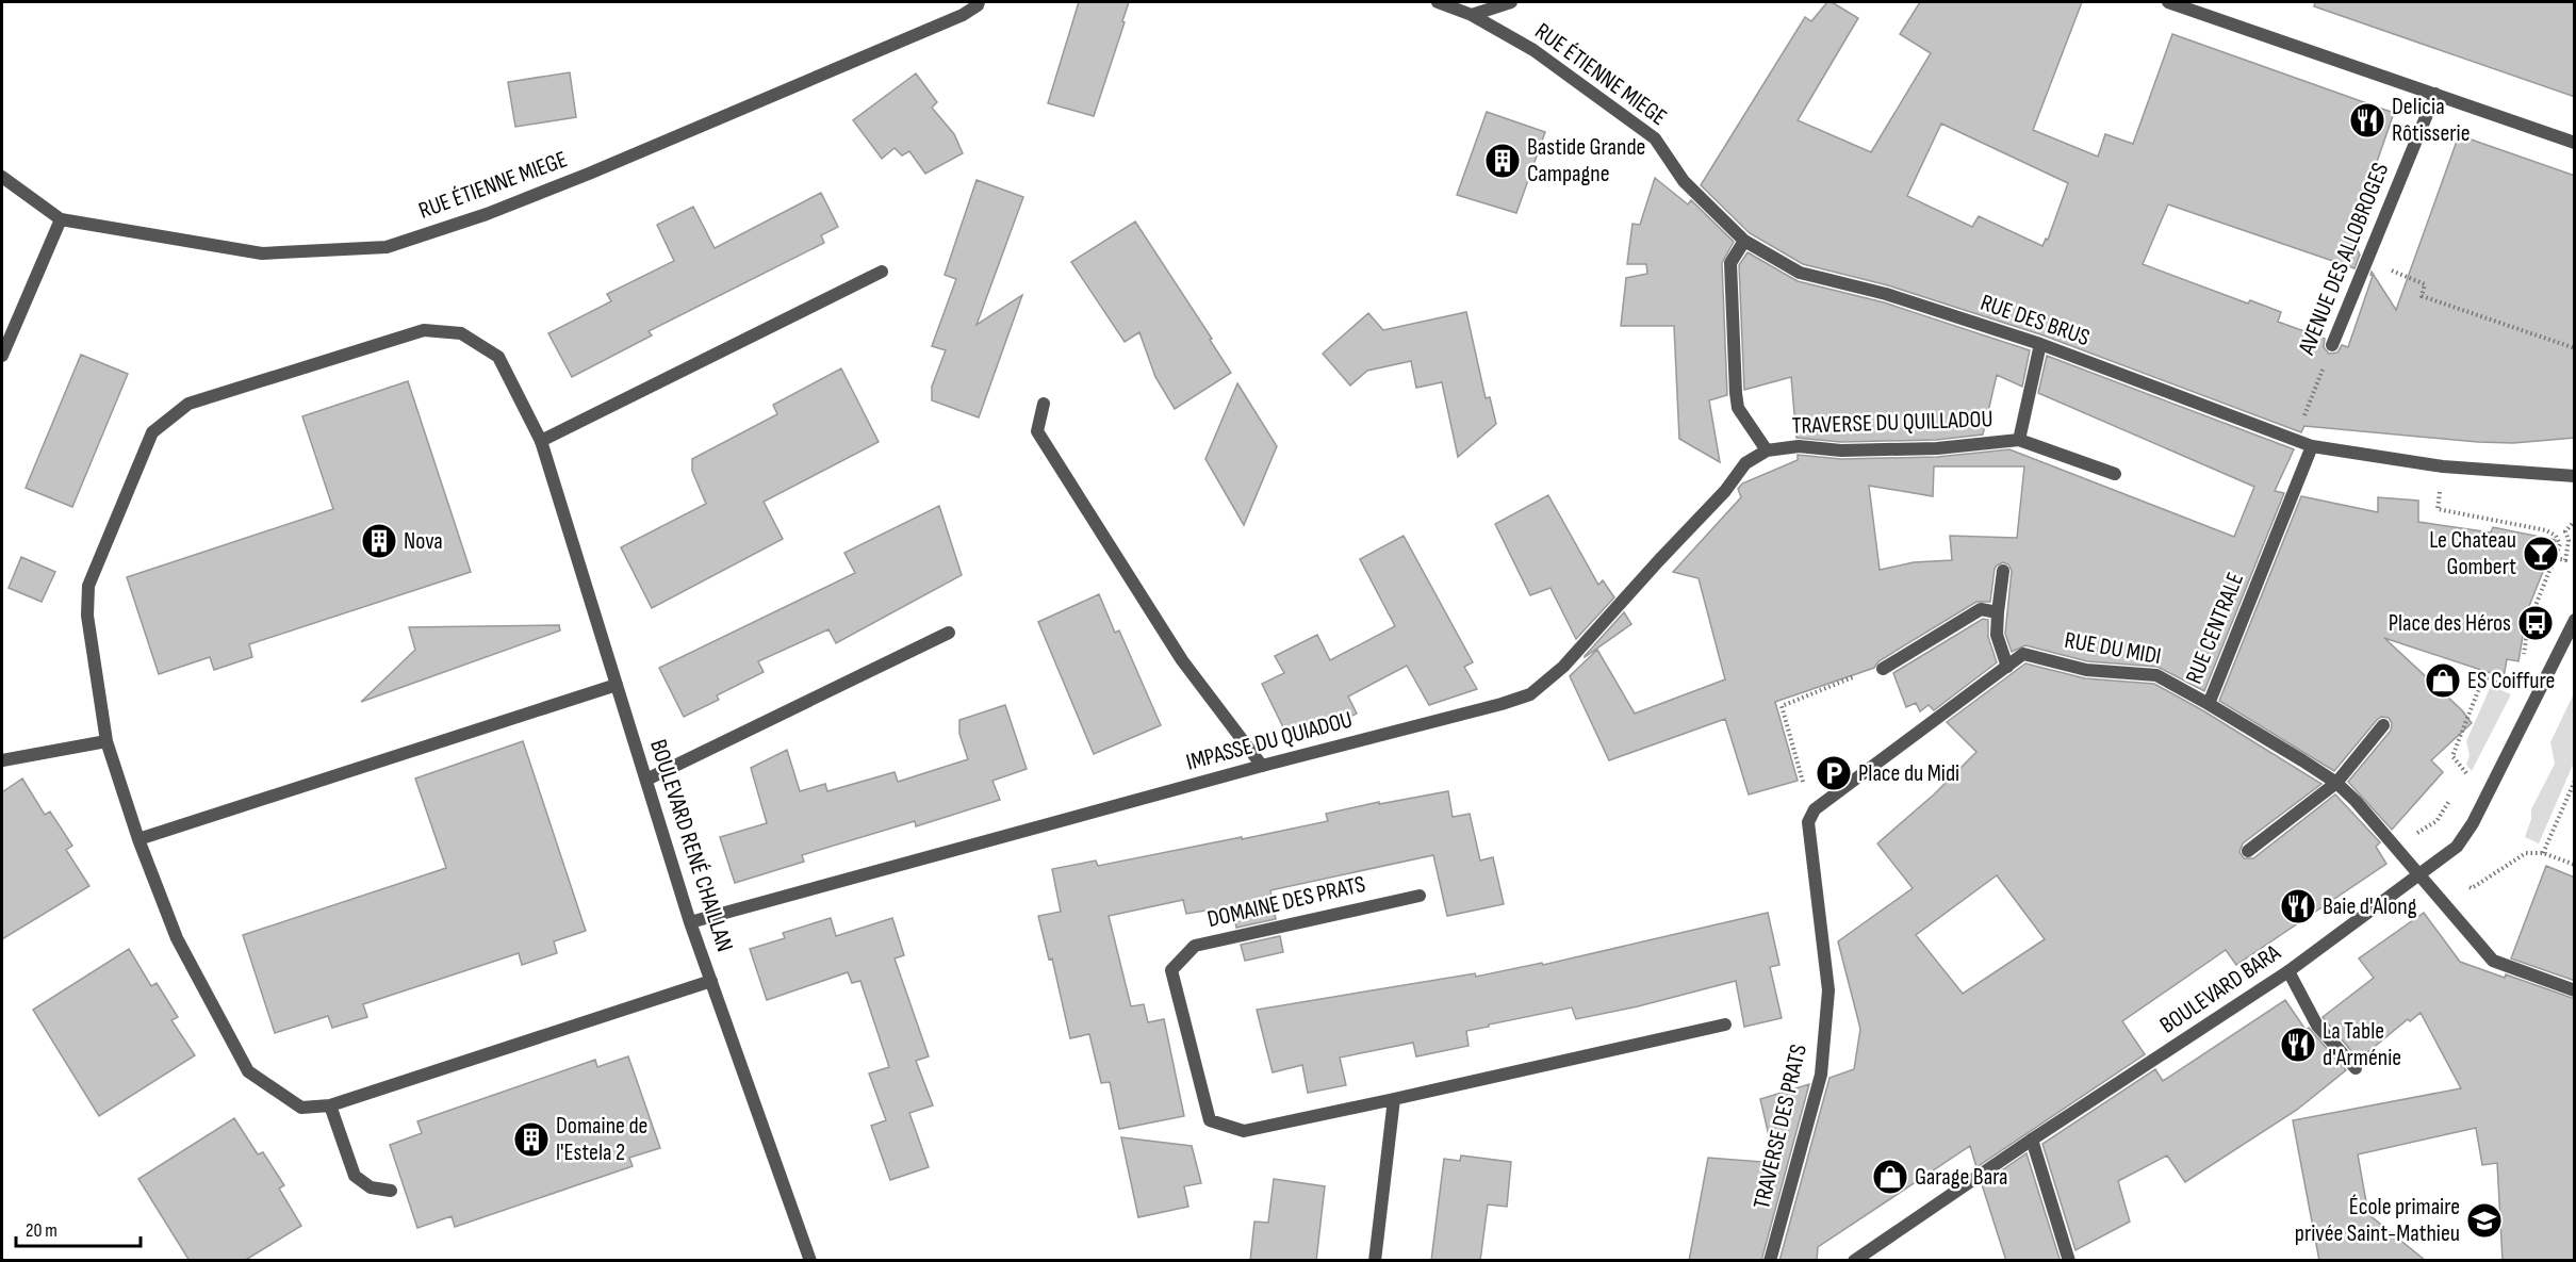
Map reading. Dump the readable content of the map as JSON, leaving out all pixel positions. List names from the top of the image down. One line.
{"streets":{"street":["RUE ÉTIENNE MIEGE","AVENUE DES ALLOBROGES","RUE DES BRUS","TRAVERSE DU QUILLADOU","RUE CENTRALE","RUE DU MIDI","IMPASSE DU QUIADOU","BOULEVARD RENÉ CHAILLAN","DOMAINE DES PRATS","BOULEVARD BARA","TRAVERSE DES PRATS"]},"crossings":[["RUE ÉTIENNE MIEGE","RUE DES BRUS"],["AVENUE DES ALLOBROGES","RUE DES BRUS"],["RUE DES BRUS","RUE CENTRALE"],["TRAVERSE DU QUILLADOU","IMPASSE DU QUIADOU"],["RUE CENTRALE","RUE DU MIDI"],["RUE CENTRALE","BOULEVARD BARA"],["RUE DU MIDI","TRAVERSE DES PRATS"],["IMPASSE DU QUIADOU","BOULEVARD RENÉ CHAILLAN"]],"places":{"restaurant":["Delicia Rôtisserie","Baie d'Along","La Table d'Arménie"],"building":["Bastide Grande Campagne","Nova","Domaine de l'Estela 2"],"bar":["Le Chateau Gombert"],"bus stop":["Place des Héros"],"shop":["ES Coiffure","Garage Bara"],"parking":["Place du Midi"],"school or university":["École primaire privée Saint-Mathieu"]},"scale_bar":"20 m"}
